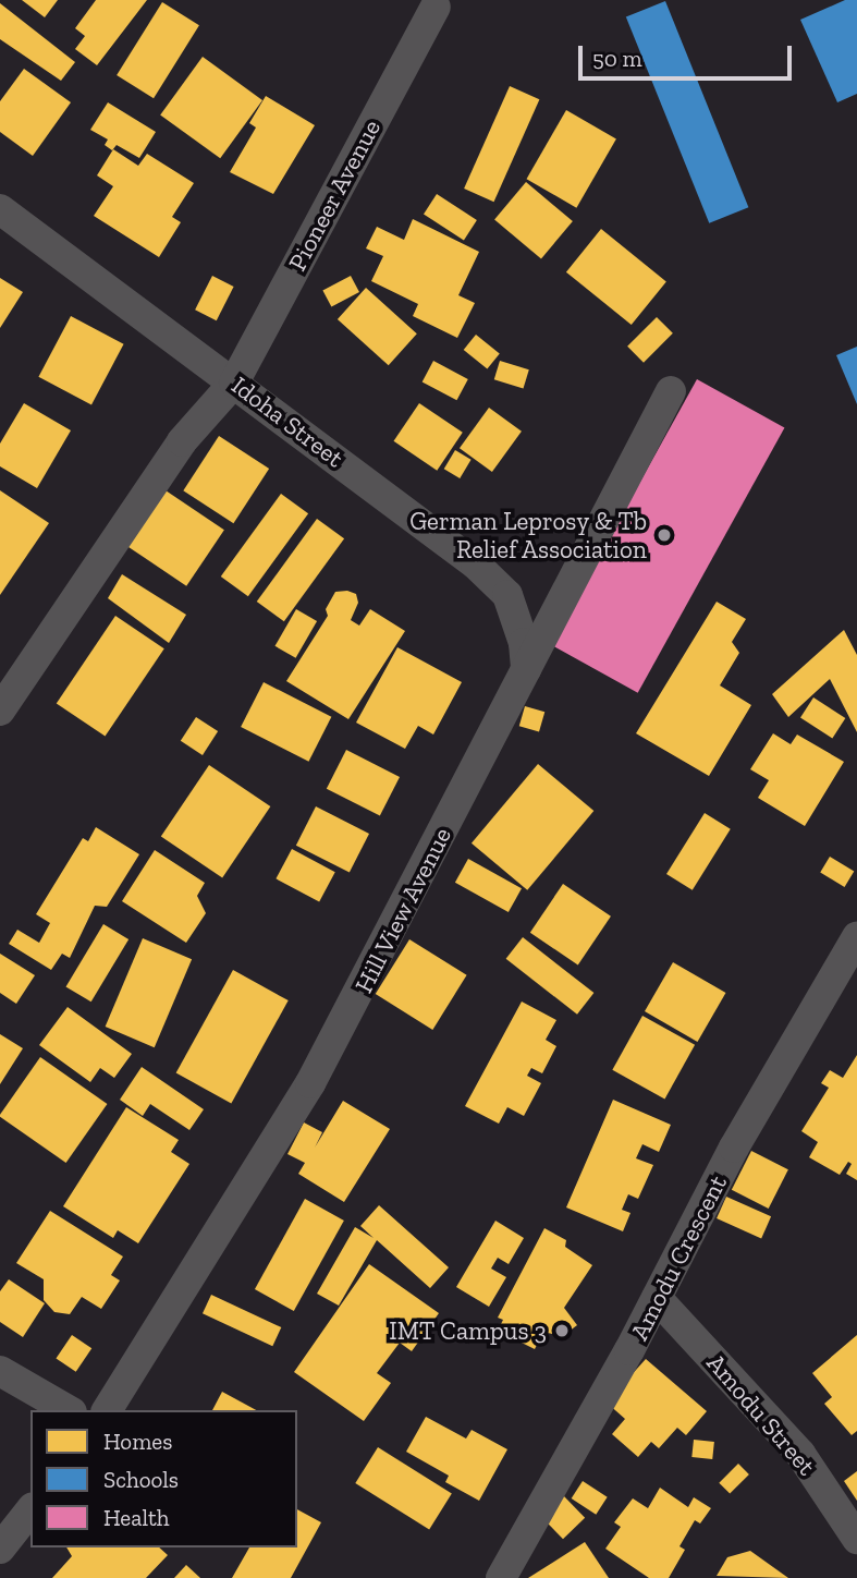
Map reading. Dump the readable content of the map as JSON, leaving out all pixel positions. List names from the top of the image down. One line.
{"streets":{"street":["Pioneer Avenue","Idoha Street","Hill View Avenue","Amodu Crescent","Amodu Street"]},"crossings":[["Pioneer Avenue","Idoha Street"],["Idoha Street","Hill View Avenue"],["Amodu Crescent","Amodu Street"]],"places":["German Leprosy & Tb Relief Association","IMT Campus 3"],"legend":["Homes","Schools","Health"],"scale_bar":"50 m"}
